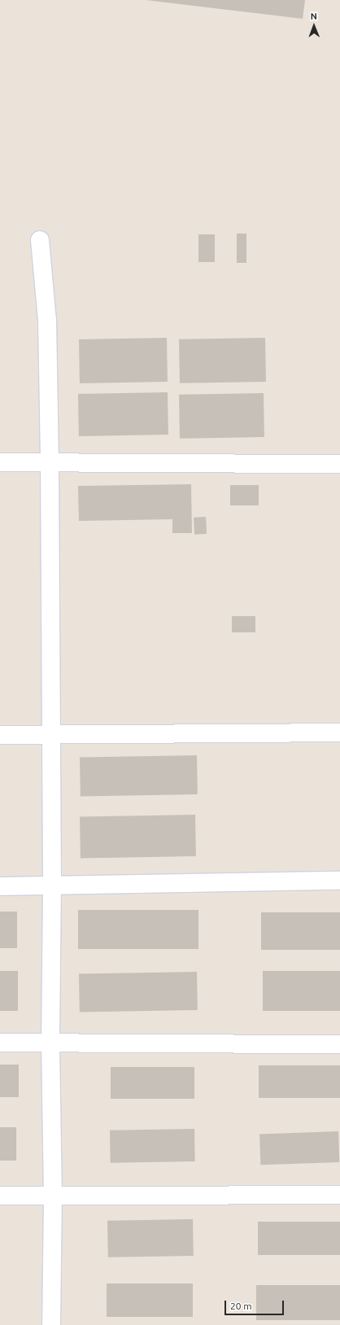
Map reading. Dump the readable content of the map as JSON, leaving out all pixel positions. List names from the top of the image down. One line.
{"scale_bar":"20 m","north":"top"}
